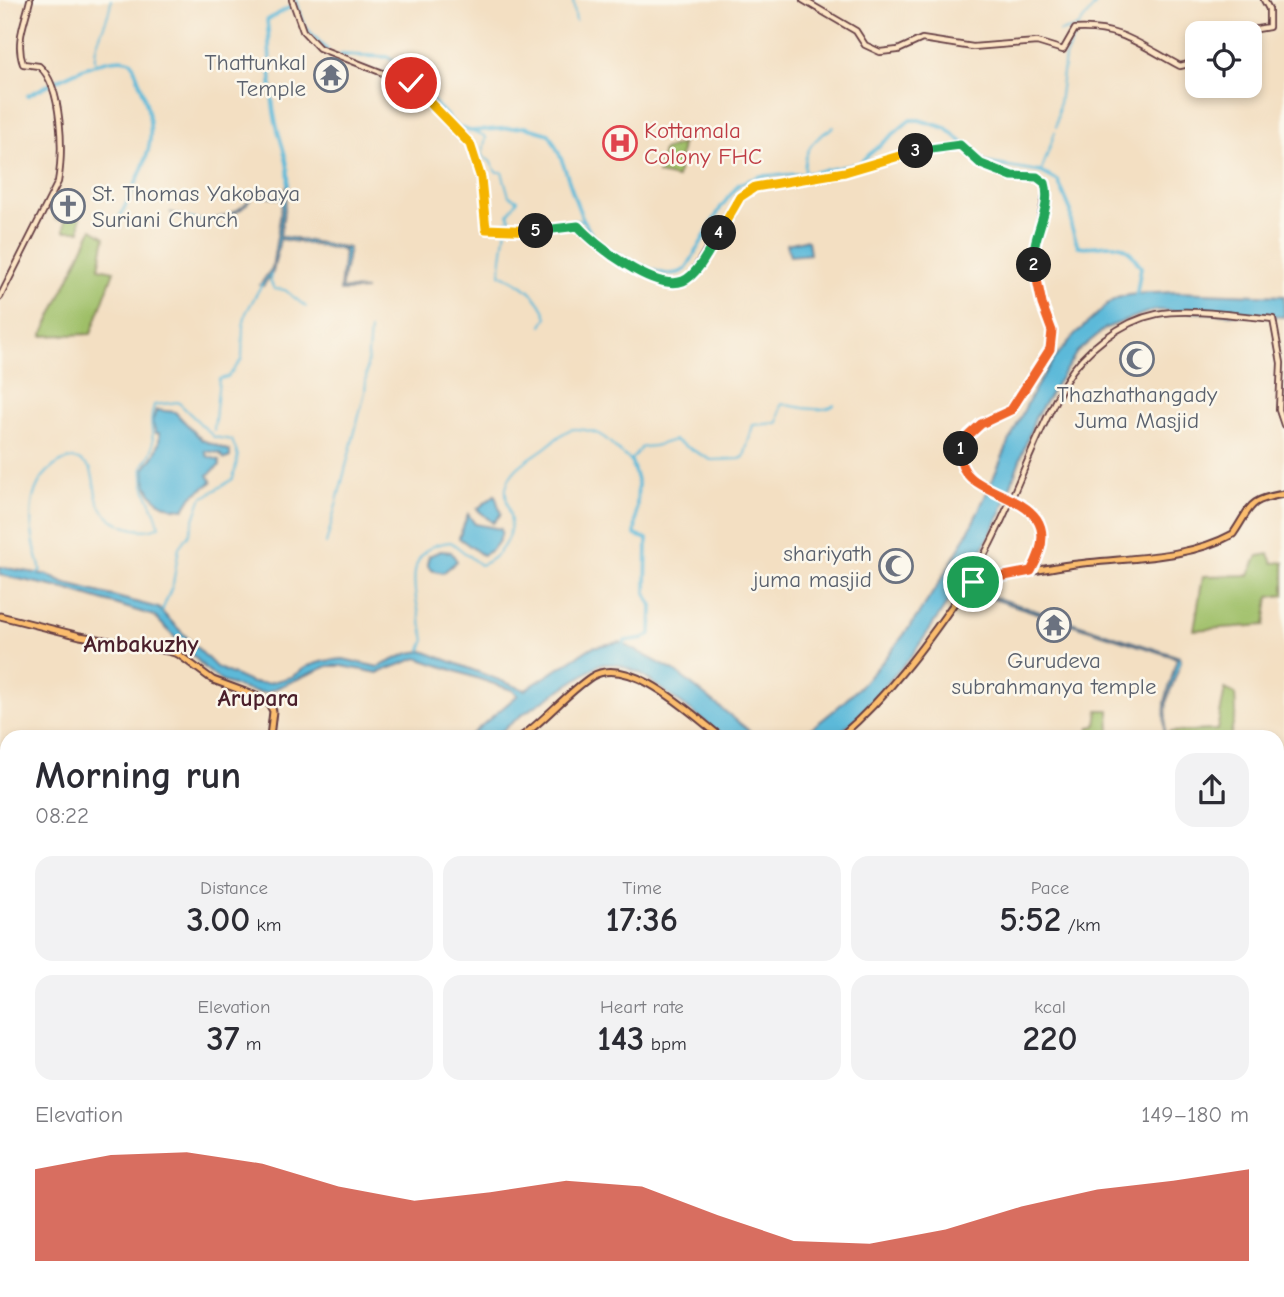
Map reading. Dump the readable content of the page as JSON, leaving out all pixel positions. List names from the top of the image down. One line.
{"districts":["Ambakuzhy","Arupara"],"places":{"temple":["Thattunkal Temple","Gurudeva subrahmanya temple"],"hospital":["Kottamala Colony FHC"],"church":["St. Thomas Yakobaya Suriani Church"],"mosque":["Thazhathangady Juma Masjid","shariyath juma masjid"]},"page":{"pins":["3","5","4","2","1"],"heading":["Morning run","08:22"],"stats":[["Distance","3.00 km"],["Time","17:36"],["Pace","5:52 /km"],["Elevation","37 m"],["Heart rate","143 bpm"],["kcal","220"]],"chart":["Elevation","149–180 m"]}}
